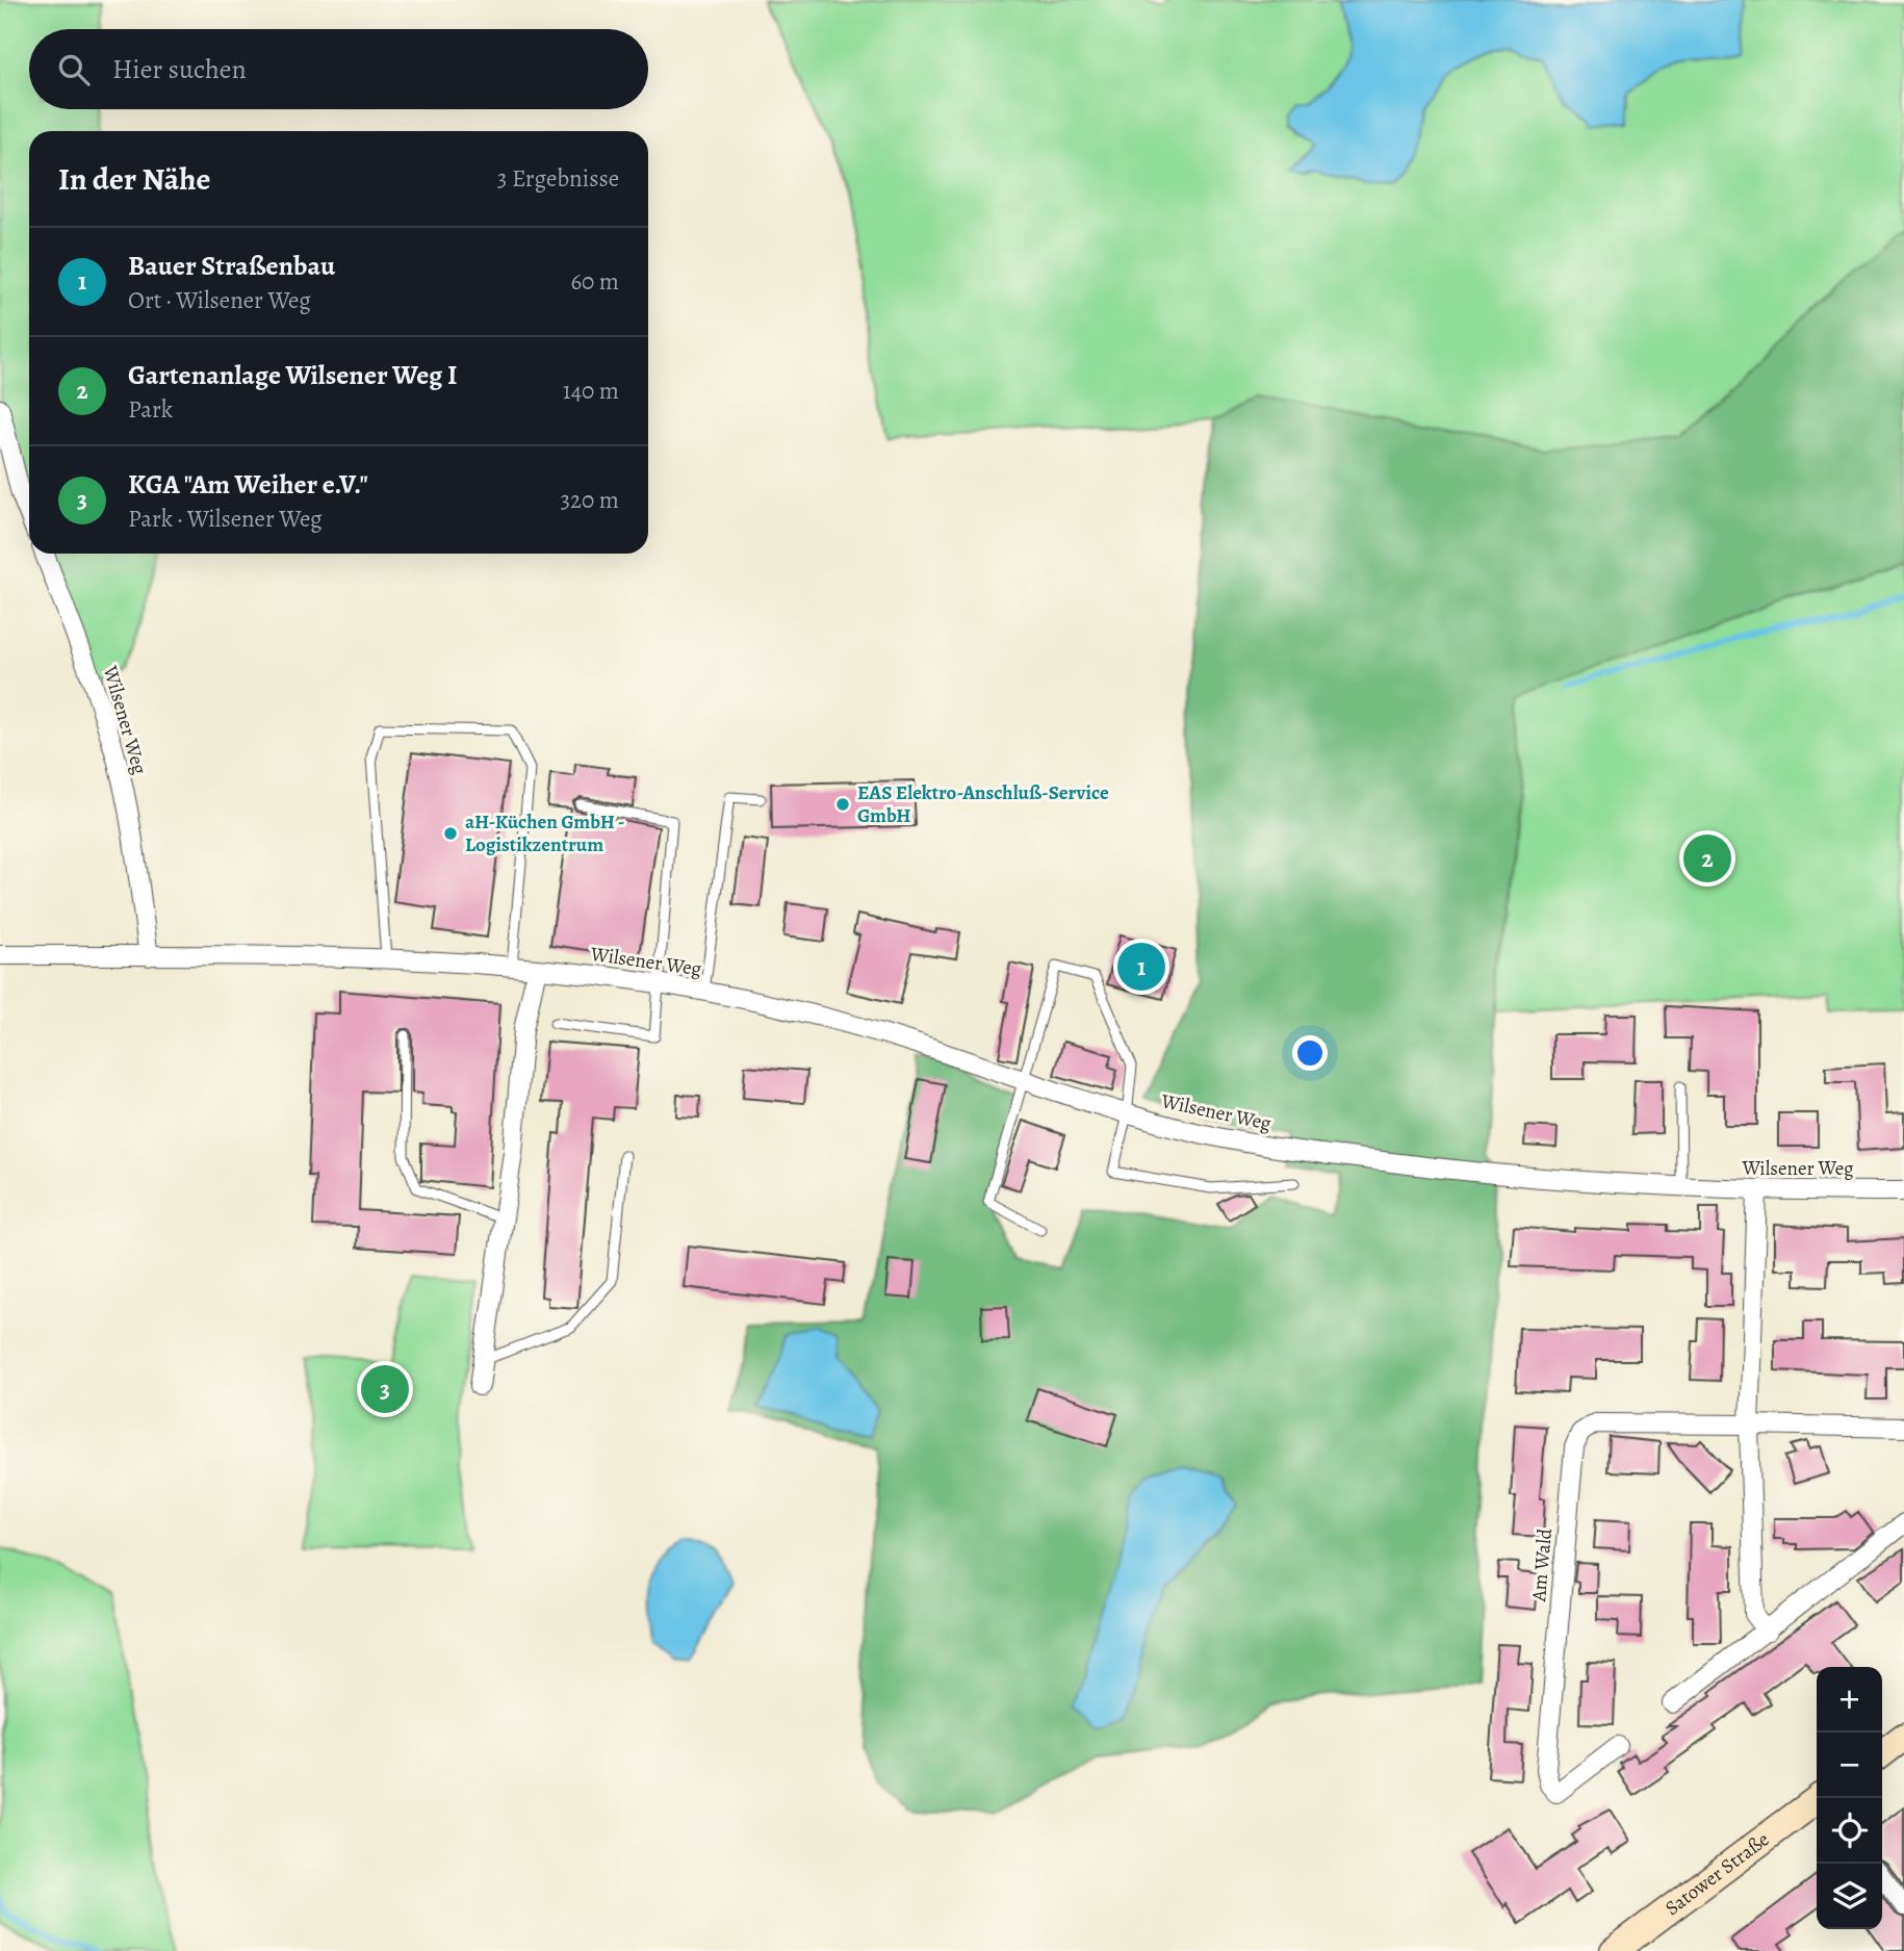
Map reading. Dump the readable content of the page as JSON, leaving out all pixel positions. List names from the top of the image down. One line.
{"streets":{"main road":["Satower Straße"],"street":["Wilsener Weg","Am Wald"]},"places":["EAS Elektro-Anschluß-Service GmbH","aH-Küchen GmbH - Logistikzentrum"],"page":{"search":"Hier suchen","heading":["In der Nähe","3 Ergebnisse"],"list":[{"mark":"1","name":"Bauer Straßenbau","note":"Ort · Wilsener Weg","value":"60 m"},{"mark":"2","name":"Gartenanlage Wilsener Weg I","note":"Park","value":"140 m"},{"mark":"3","name":"KGA \"Am Weiher e.V.\"","note":"Park · Wilsener Weg","value":"320 m"}],"pins":["2","1","3"],"map_buttons":["+","−"]}}
